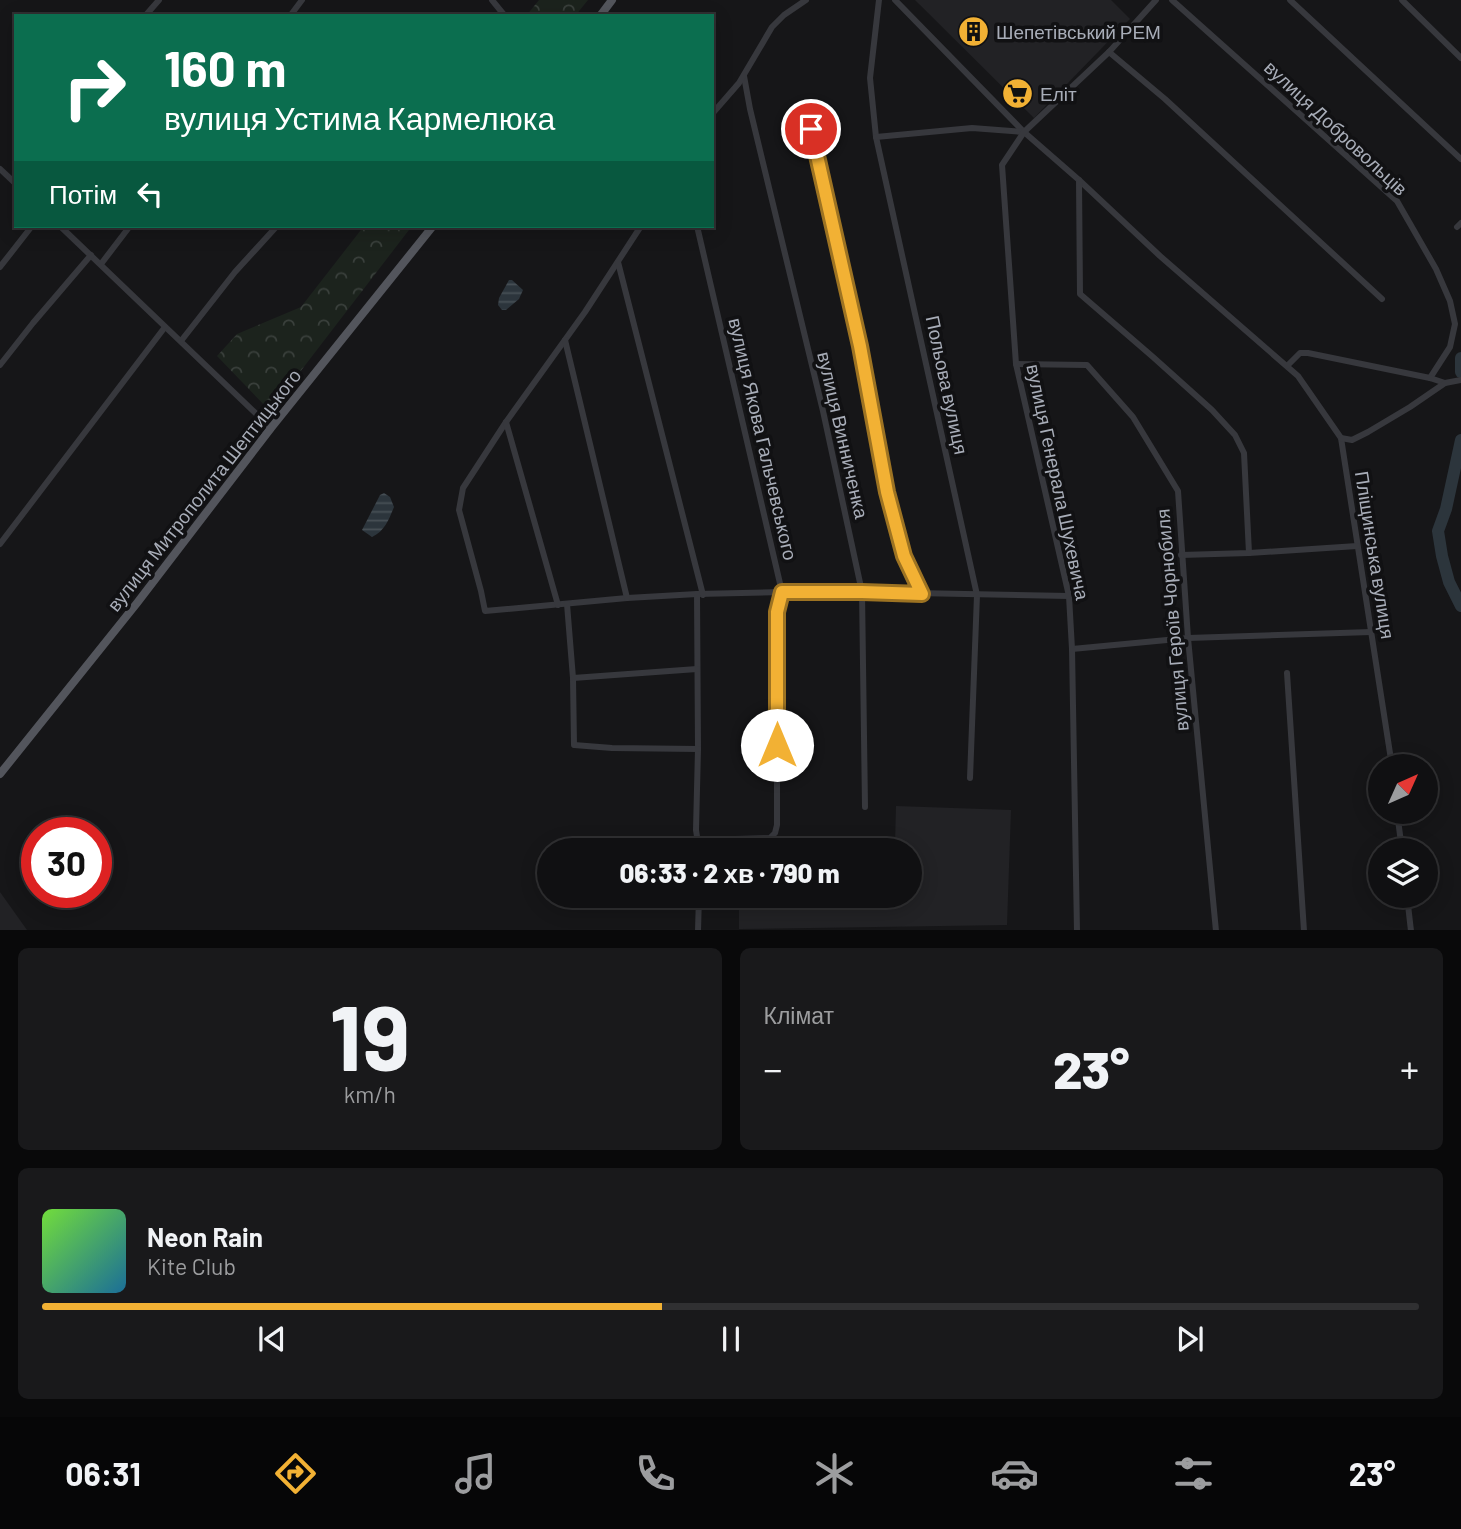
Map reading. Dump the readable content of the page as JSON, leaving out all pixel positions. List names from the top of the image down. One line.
{"streets":{"main road":["вулиця Митрополита Шептицького"],"street":["вулиця Добровольців","Польова вулиця","вулиця Винниченка","вулиця Якова Гальчевського","вулиця Генерала Шухевича","Пліщинська вулиця","вулиця Героїв Чорнобиля"]},"crossings":[["вулиця Генерала Шухевича","Пліщинська вулиця"],["вулиця Генерала Шухевича","вулиця Героїв Чорнобиля"]],"places":{"building":["Шепетівський РЕМ"],"supermarket":["Еліт"]},"north":"top right","page":{"turn":["160 m","вулиця Устима Кармелюка"],"then":"Потім","limit":"30","trip":"06:33 · 2 хв · 790 m","tile":[["19","km/h"],"Клімат"],"heat":["−","23°","+"],"song":["Neon Rain","Kite Club"],"tabs":["06:31","23°"]}}
